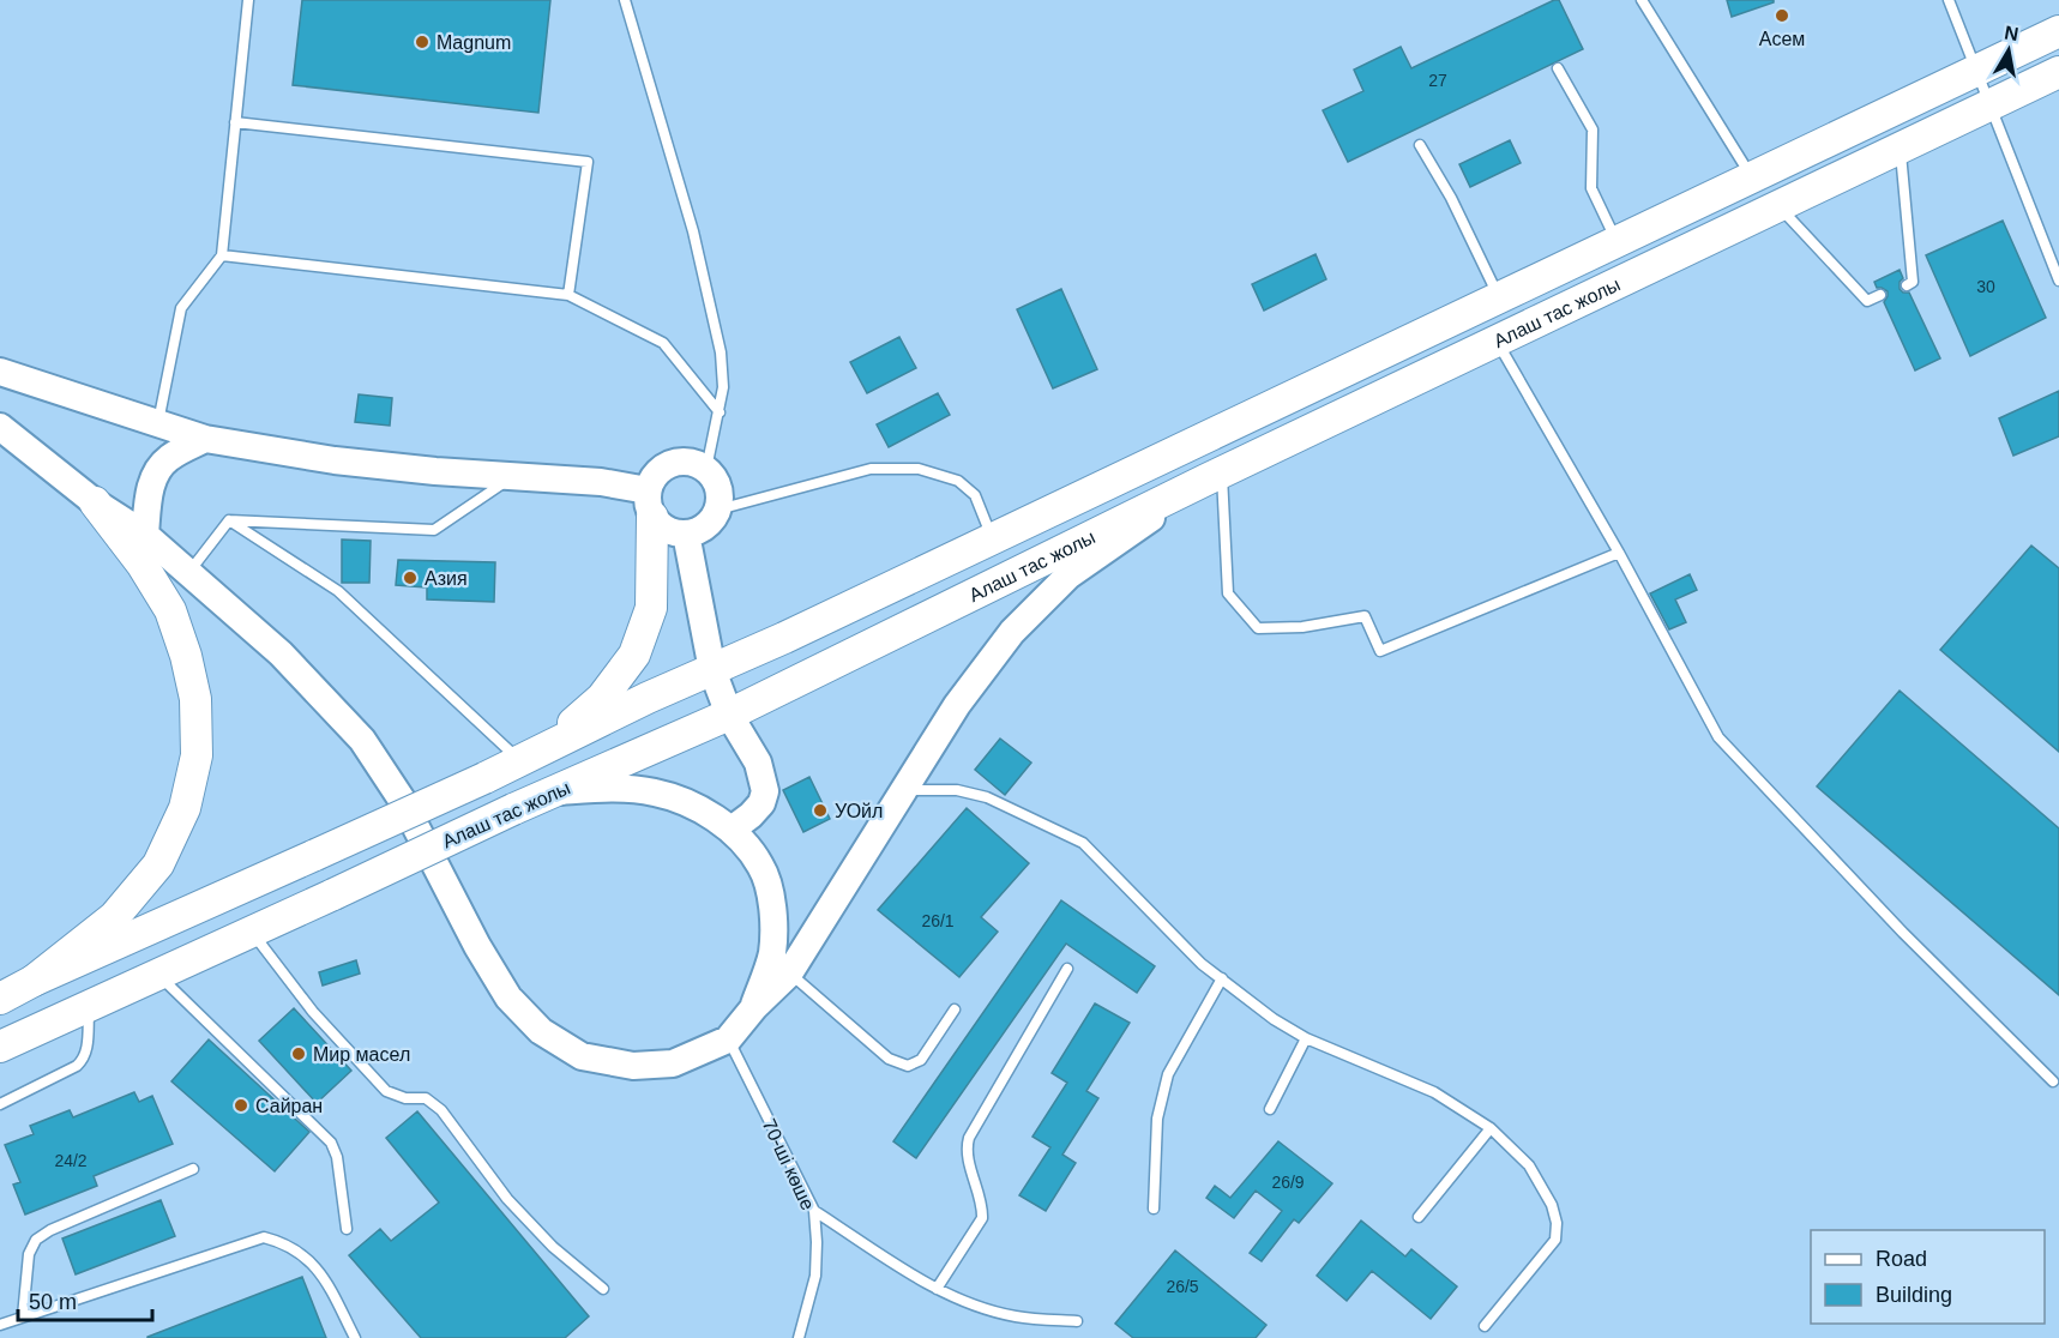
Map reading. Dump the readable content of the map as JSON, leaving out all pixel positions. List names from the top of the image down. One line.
{"streets":{"main road":["Алаш тас жолы"],"lane":["70-ші көше"]},"places":["Асем","Magnum","Азия","УОйл","Мир масел","Сайран"],"house_numbers":["27","30","26/1","24/2","26/9","26/5"],"legend":["Road","Building"],"scale_bar":"50 m","north":"top"}
